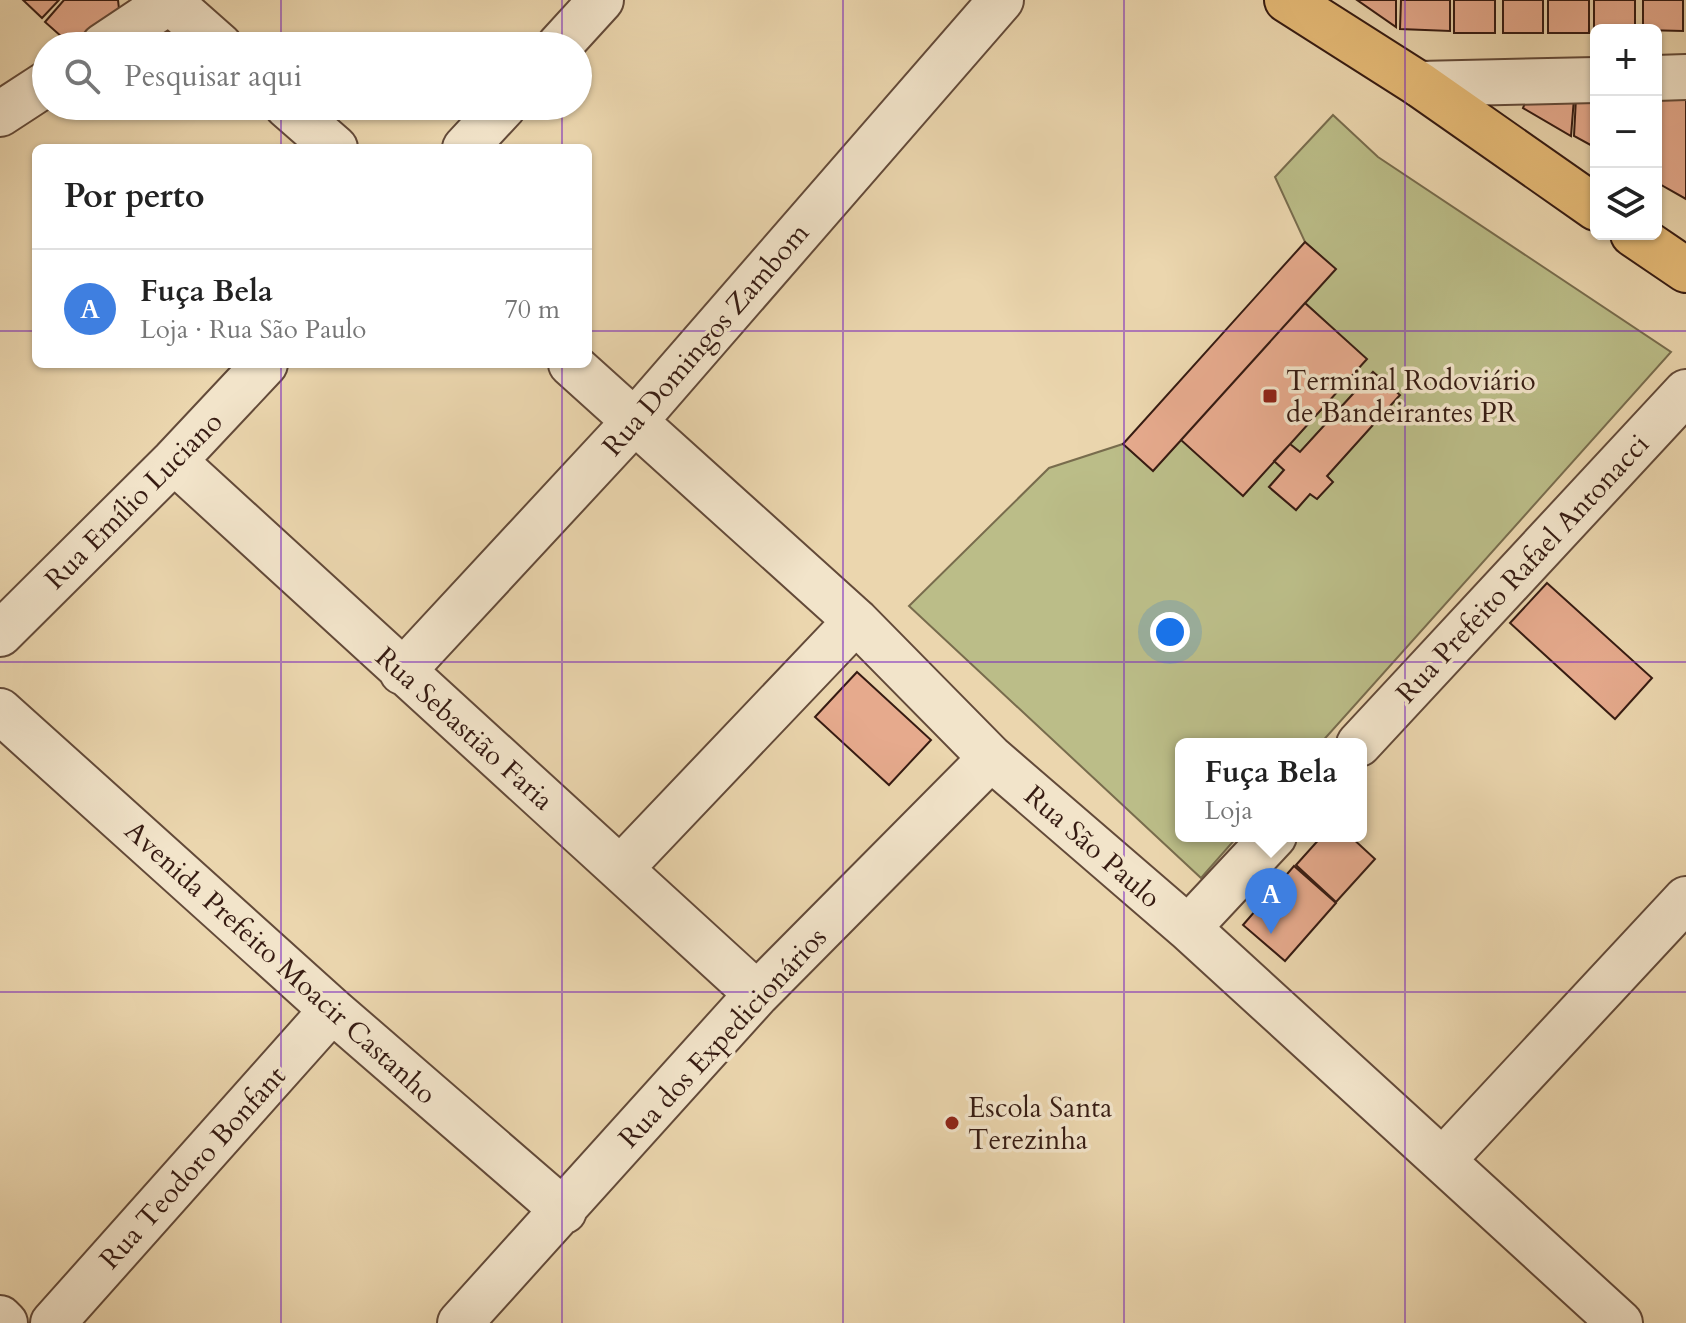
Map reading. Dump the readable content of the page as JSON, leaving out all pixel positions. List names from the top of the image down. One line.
{"streets":{"street":["Rua Domingos Zambom","Rua Emílio Luciano","Rua Prefeito Rafael Antonacci","Rua Sebastião Faria","Rua São Paulo","Avenida Prefeito Moacir Castanho","Rua dos Expedicionários","Rua Teodoro Bonfant"]},"crossings":[["Rua Domingos Zambom","Rua Sebastião Faria"],["Rua Domingos Zambom","Rua São Paulo"],["Rua Emílio Luciano","Rua Sebastião Faria"],["Rua Sebastião Faria","Rua dos Expedicionários"],["Rua São Paulo","Rua dos Expedicionários"],["Avenida Prefeito Moacir Castanho","Rua dos Expedicionários"],["Avenida Prefeito Moacir Castanho","Rua Teodoro Bonfant"]],"places":{"transit":["Terminal Rodoviário de Bandeirantes PR"],"other":["Escola Santa Terezinha"]},"page":{"map_buttons":["+","−"],"search":"Pesquisar aqui","heading":"Por perto","list":[{"mark":"A","name":"Fuça Bela","note":"Loja · Rua São Paulo","value":"70 m"}],"popup":["Fuça Bela","Loja"],"pins":"A"}}
